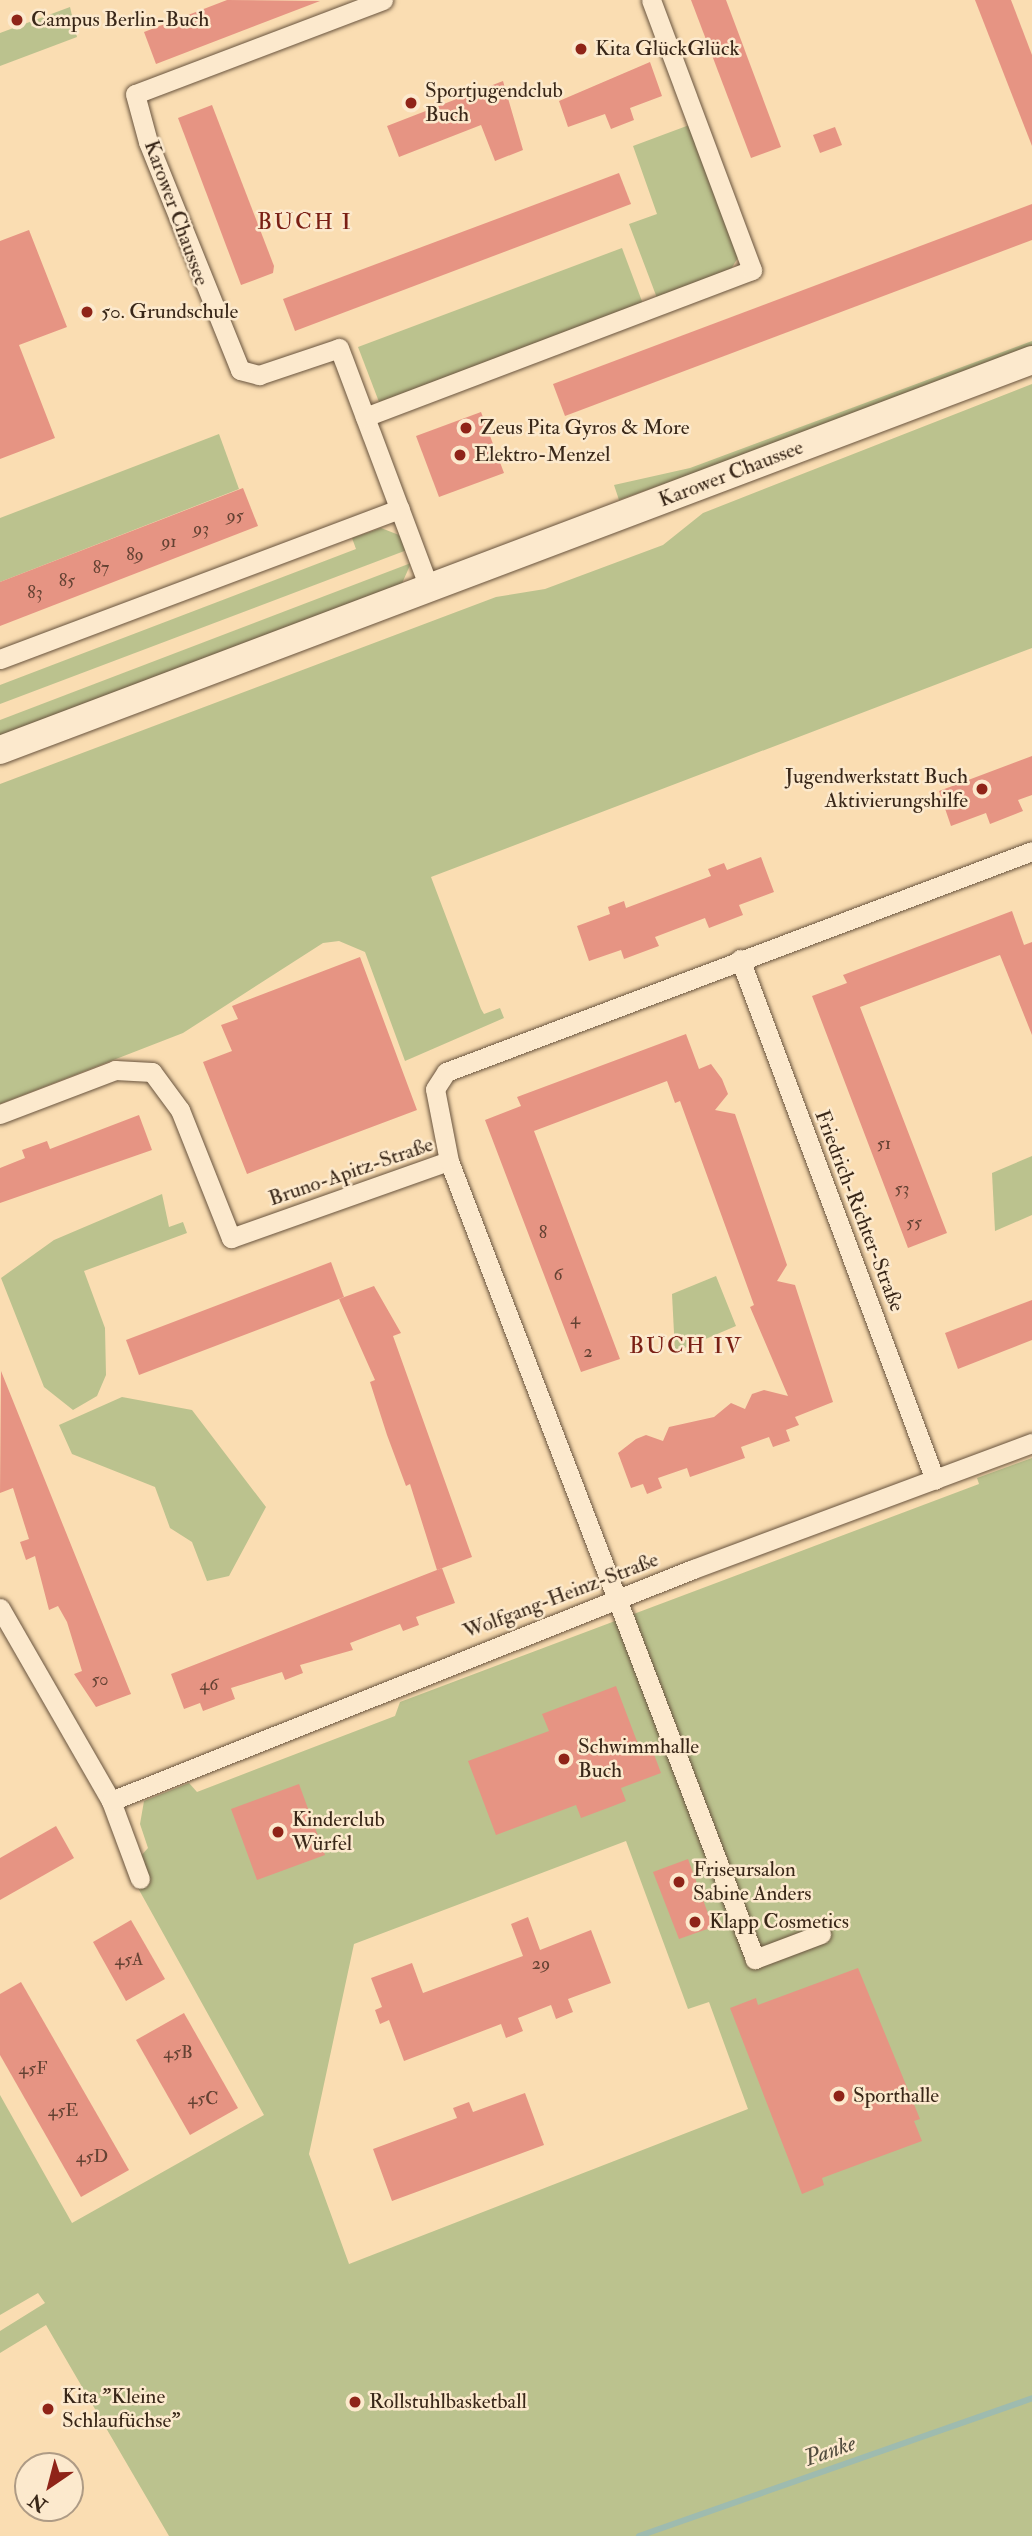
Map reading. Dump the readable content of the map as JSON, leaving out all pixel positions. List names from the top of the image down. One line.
{"streets":{"main road":["Karower Chaussee"],"street":["Bruno-Apitz-Straße","Friedrich-Richter-Straße","Wolfgang-Heinz-Straße"]},"crossings":[["Bruno-Apitz-Straße","Wolfgang-Heinz-Straße"],["Friedrich-Richter-Straße","Wolfgang-Heinz-Straße"]],"districts":["BUCH I","BUCH IV"],"water":["Panke"],"places":["Campus Berlin-Buch","Kita GlückGlück","Sportjugendclub Buch","50. Grundschule","Zeus Pita Gyros & More","Elektro-Menzel","Jugendwerkstatt Buch Aktivierungshilfe","Schwimmhalle Buch","Kinderclub Würfel","Friseursalon Sabine Anders","Klapp Cosmetics","Sporthalle","Rollstuhlbasketball","Kita \"Kleine Schlaufüchse\""],"house_numbers":["95","93","91","89","87","85","83","51","53","55","8","6","4","2","50","46","45A","29","45B","45F","45C","45E","45D"],"north":"bottom left"}
